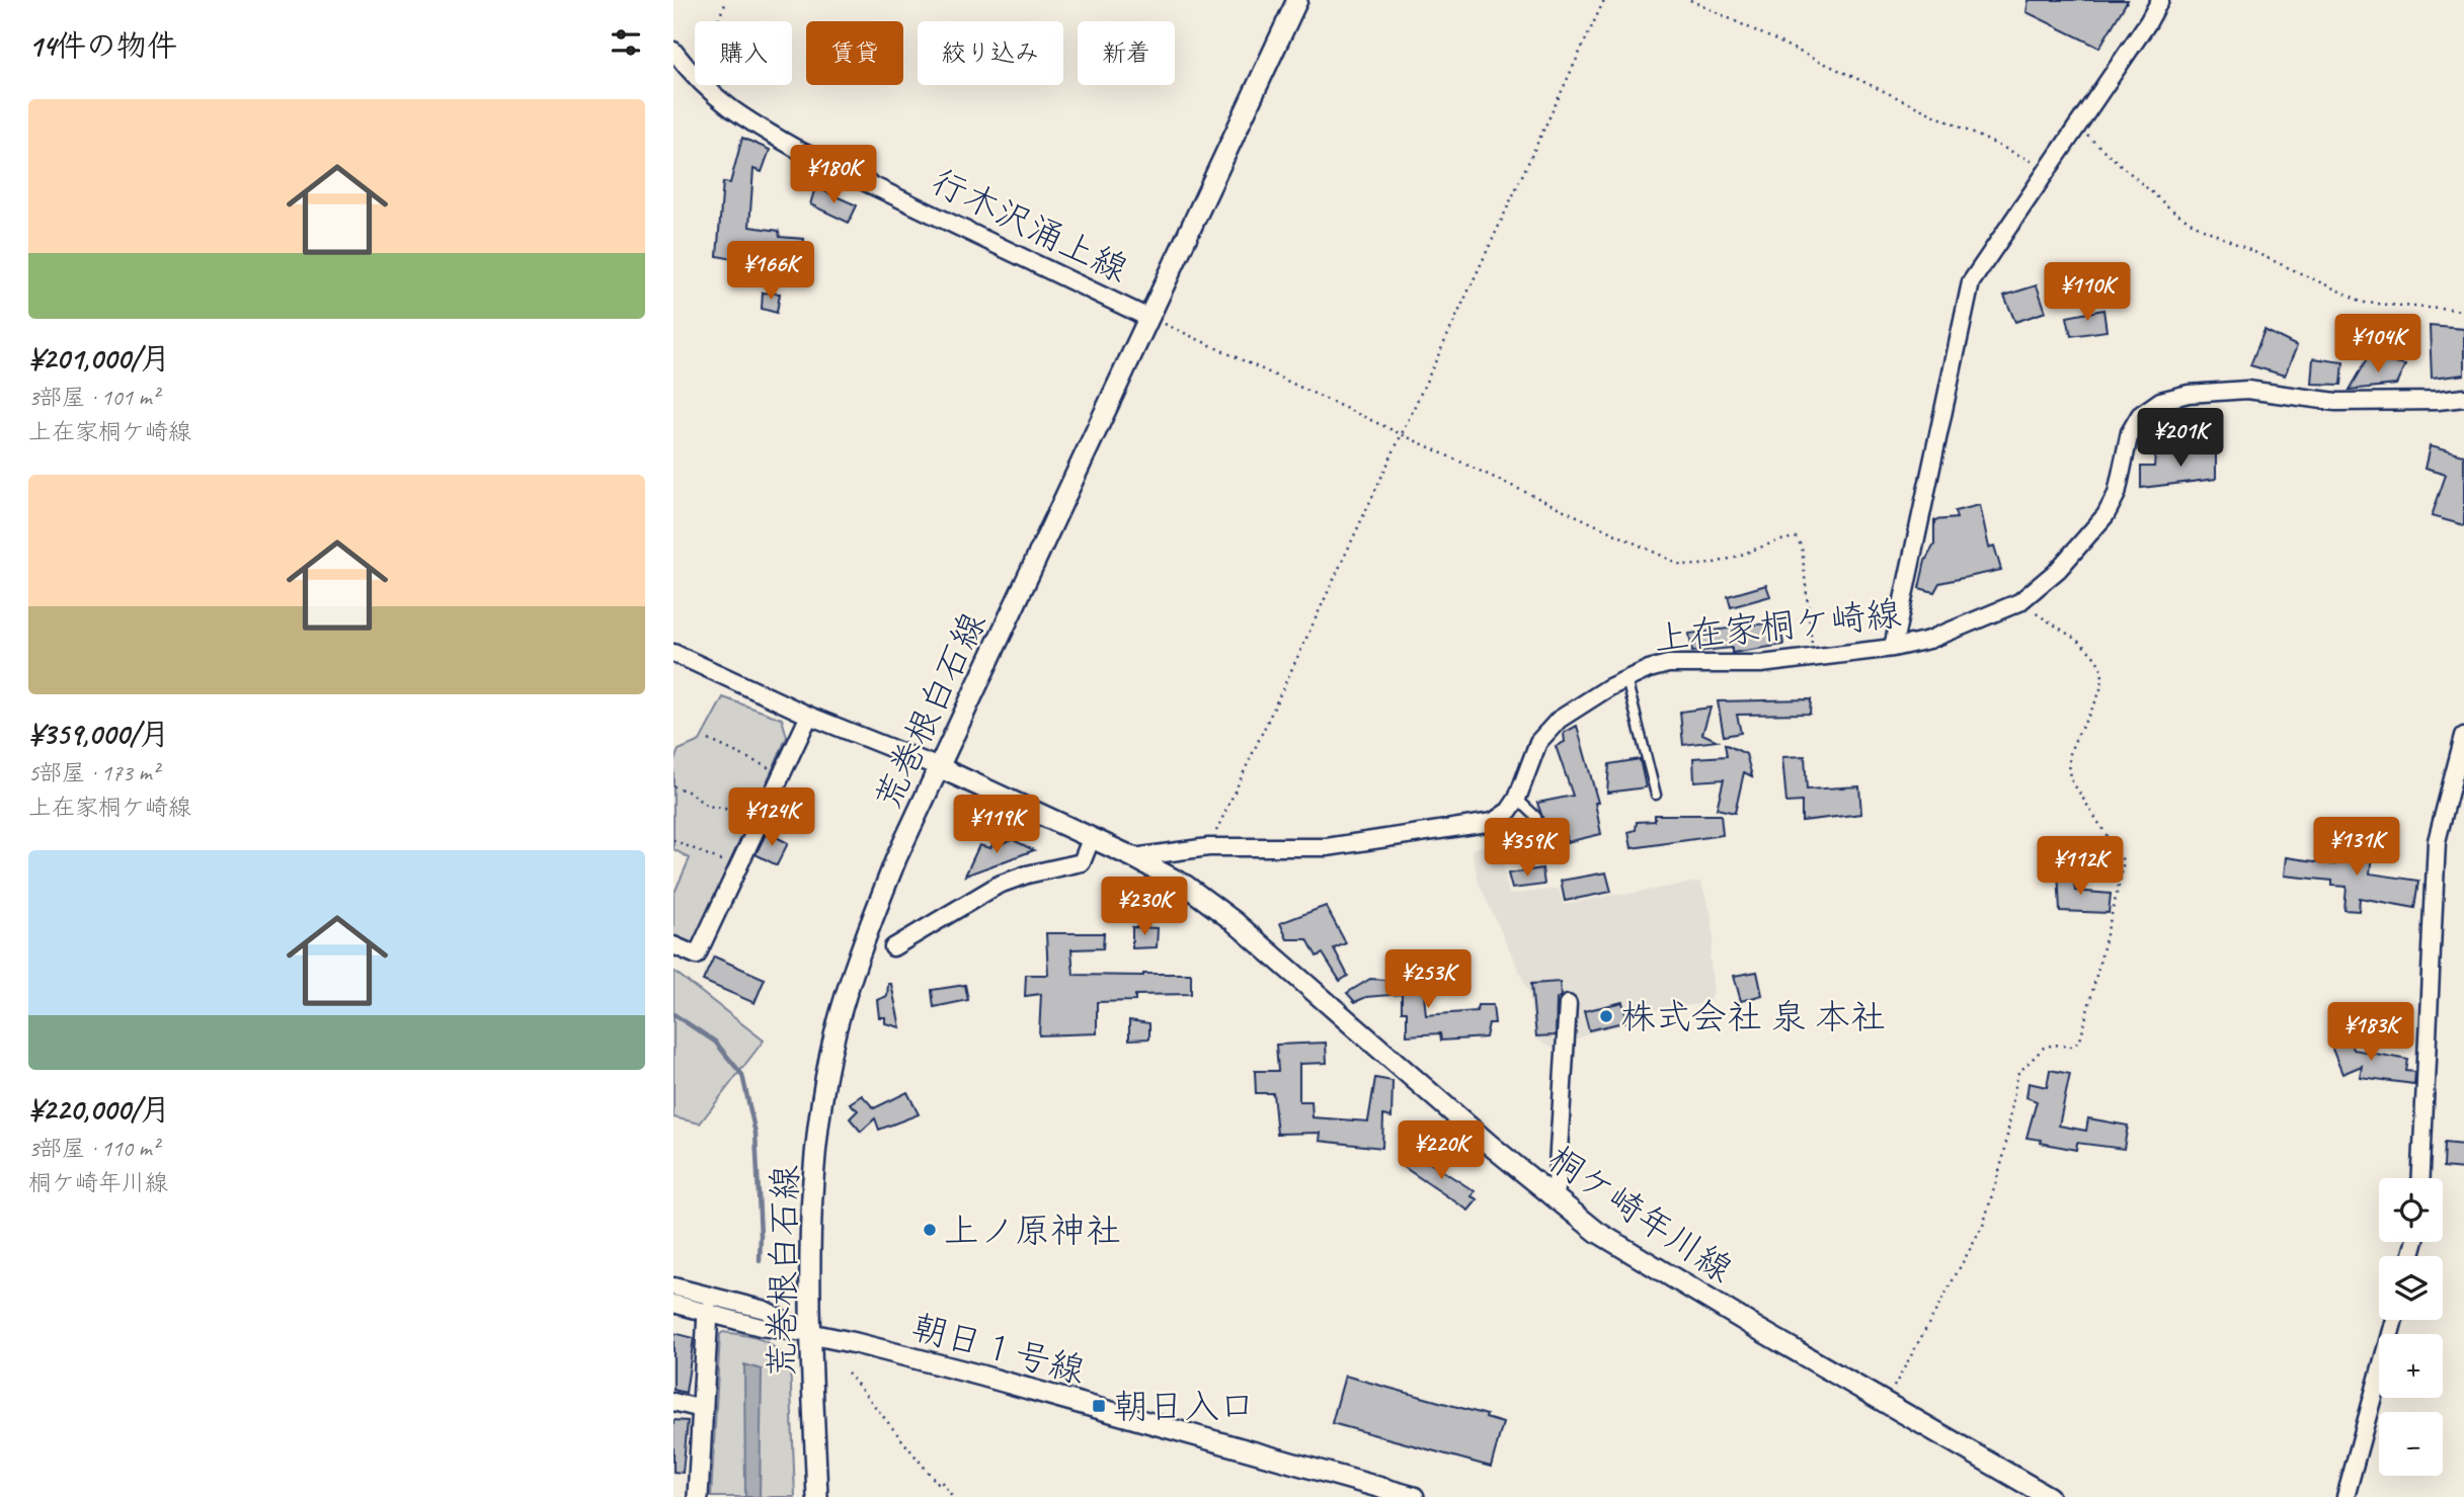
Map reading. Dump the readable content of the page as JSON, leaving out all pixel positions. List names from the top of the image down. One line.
{"streets":{"street":["行木沢涌上線","上在家桐ケ崎線","荒巻根白石線","桐ケ崎年川線","朝日１号線"]},"crossings":[["行木沢涌上線","荒巻根白石線"],["上在家桐ケ崎線","桐ケ崎年川線"],["荒巻根白石線","桐ケ崎年川線"],["荒巻根白石線","朝日１号線"]],"places":{"other":["株式会社 泉 本社","上ノ原神社"],"transit":["朝日入口"]},"page":{"heading":"14件の物件","chip":["購入","賃貸","絞り込み","新着"],"list":[{"name":"¥201,000/月","note":"3部屋 · 101 m² · 上在家桐ケ崎線"},{"name":"¥359,000/月","note":"5部屋 · 173 m² · 上在家桐ケ崎線"},{"name":"¥220,000/月","note":"3部屋 · 110 m² · 桐ケ崎年川線"}],"price":["¥180K","¥166K","¥110K","¥104K","¥201K","¥124K","¥119K","¥131K","¥359K","¥112K","¥230K","¥253K","¥183K","¥220K"],"map_buttons":["+","−"]}}
